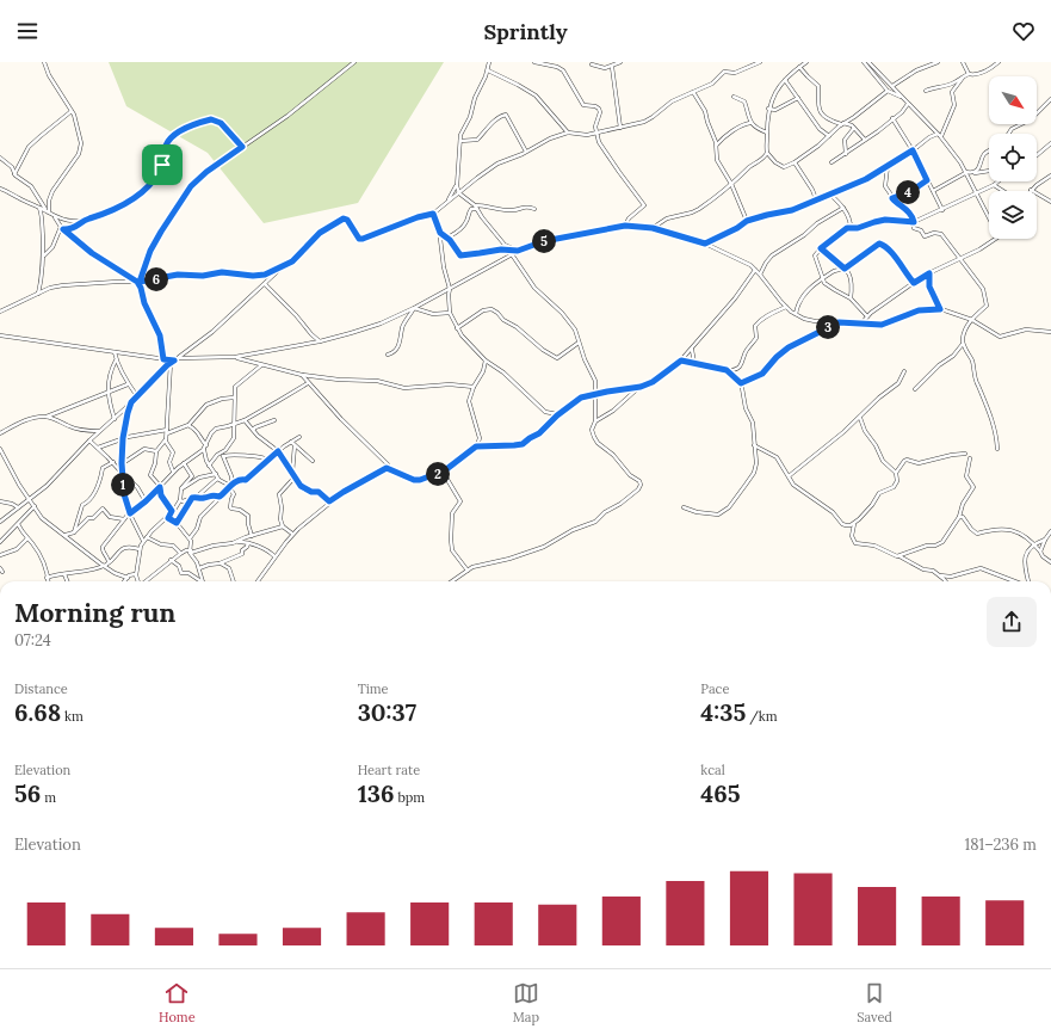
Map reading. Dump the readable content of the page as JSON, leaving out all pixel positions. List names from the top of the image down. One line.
{"north":"bottom right","page":{"header":"Sprintly","pins":["4","5","6","3","2","1"],"heading":["Morning run","07:24"],"stats":[["Distance","6.68 km"],["Time","30:37"],["Pace","4:35 /km"],["Elevation","56 m"],["Heart rate","136 bpm"],["kcal","465"]],"chart":["Elevation","181–236 m"],"tabs":["Home","Map","Saved"]}}
